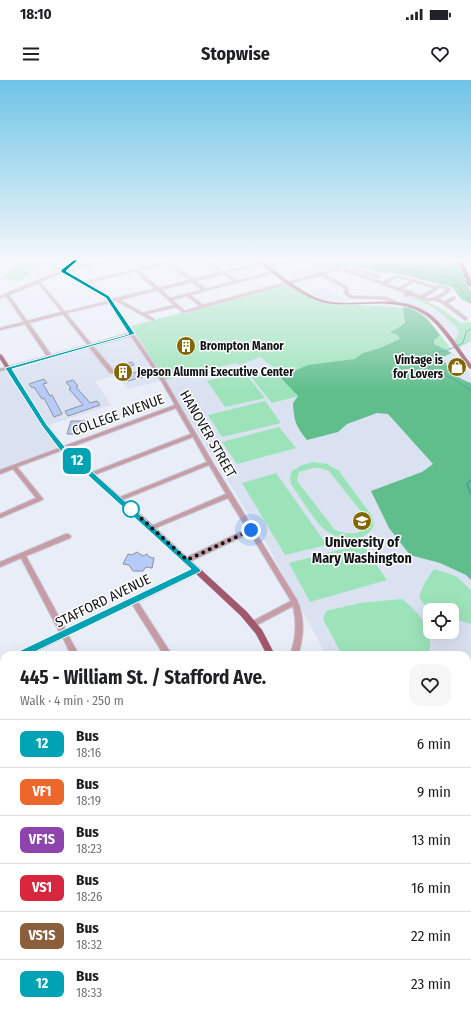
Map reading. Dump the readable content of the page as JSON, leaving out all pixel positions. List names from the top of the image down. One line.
{"streets":{"street":["COLLEGE AVENUE","HANOVER STREET","STAFFORD AVENUE"]},"crossings":[["COLLEGE AVENUE","HANOVER STREET"]],"places":{"building":["Brompton Manor","Jepson Alumni Executive Center"],"shop":["Vintage is for Lovers"],"school or university":["University of Mary Washington"]},"lines":["bus line 12"],"page":{"status":"18:10","header":"Stopwise","on_map":"12","heading":["445 - William St. / Stafford Ave.","Walk · 4 min · 250 m"],"list":[{"mark":"12","name":"Bus","note":"18:16","value":"6 min"},{"mark":"VF1","name":"Bus","note":"18:19","value":"9 min"},{"mark":"VF1S","name":"Bus","note":"18:23","value":"13 min"},{"mark":"VS1","name":"Bus","note":"18:26","value":"16 min"},{"mark":"VS1S","name":"Bus","note":"18:32","value":"22 min"},{"mark":"12","name":"Bus","note":"18:33","value":"23 min"}]}}
